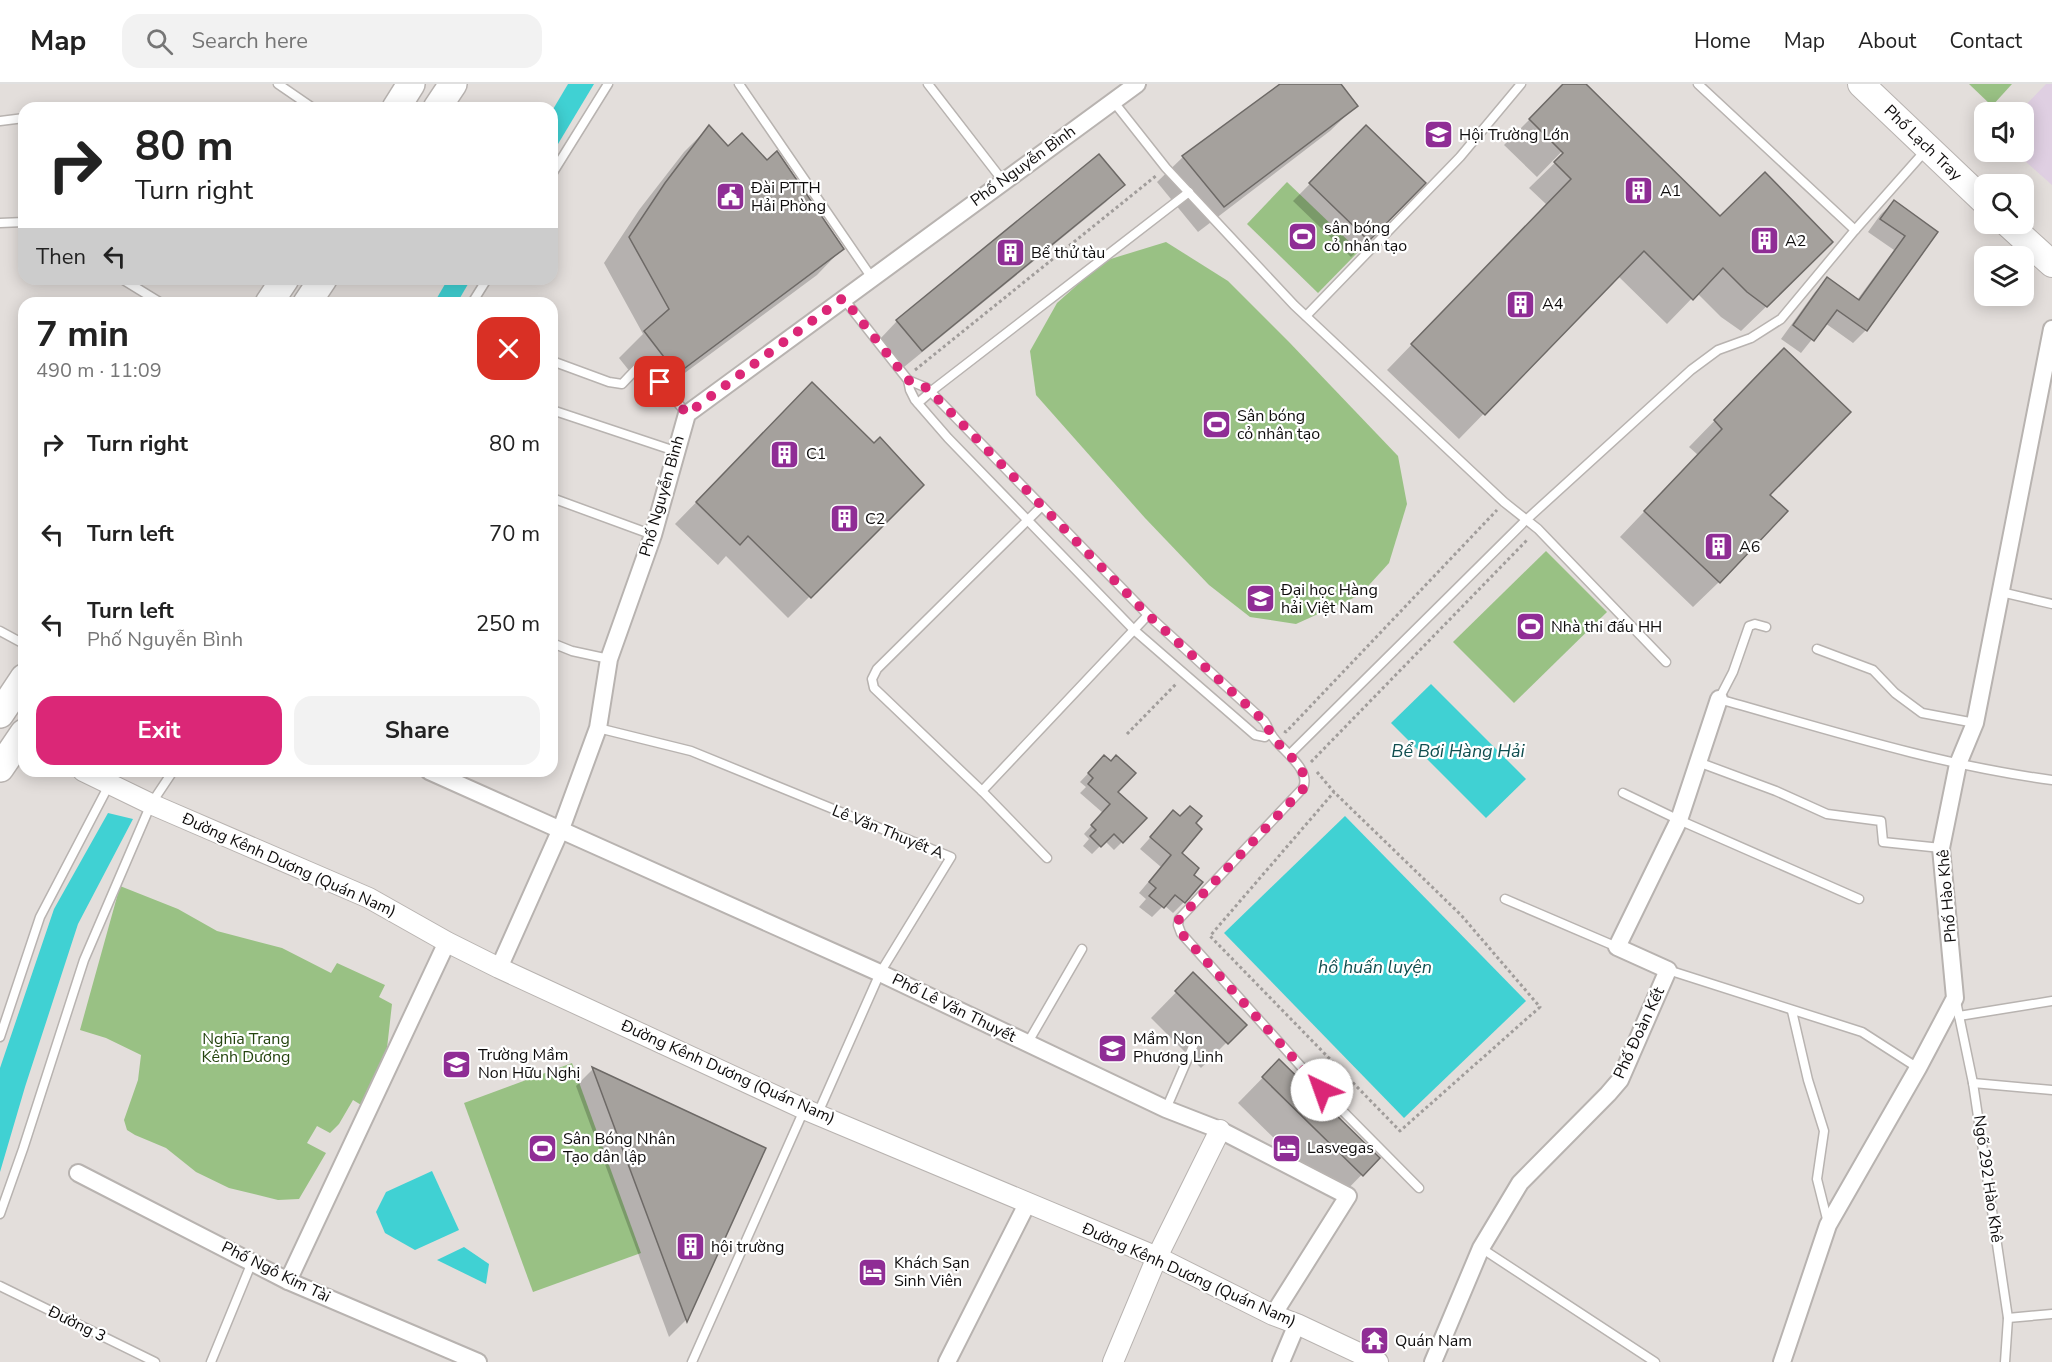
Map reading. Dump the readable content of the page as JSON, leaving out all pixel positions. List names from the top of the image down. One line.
{"streets":{"main road":["Phố Lạch Tray"],"street":["Phố Nguyễn Bình","Đường Kênh Dương (Quán Nam)","Phố Hào Khê","Phố Lê Văn Thuyết","Phố Đoàn Kết","Phố Ngô Kim Tài"],"lane":["Lê Văn Thuyết A","Ngõ 292 Hào Khê","Đường 3"]},"crossings":[["Phố Nguyễn Bình","Lê Văn Thuyết A"],["Phố Nguyễn Bình","Đường Kênh Dương (Quán Nam)"],["Phố Nguyễn Bình","Phố Lê Văn Thuyết"],["Lê Văn Thuyết A","Đường Kênh Dương (Quán Nam)"],["Lê Văn Thuyết A","Phố Lê Văn Thuyết"],["Đường Kênh Dương (Quán Nam)","Phố Lê Văn Thuyết"],["Phố Hào Khê","Ngõ 292 Hào Khê"]],"water":["Bể Bơi Hàng Hải","hồ huấn luyện"],"parks":["Nghĩa Trang Kênh Dương"],"places":{"school or university":["Hội Trường Lớn","Đại học Hàng hải Việt Nam","Mầm Non Phương Linh","Trường Mầm Non Hữu Nghị"],"building":["A1","A2","Bể thử tàu","A4","C1","C2","A6","hội trường"],"public building":["Đài PTTH Hải Phòng"],"sports":["sân bóng cỏ nhân tạo","Sân bóng cỏ nhân tạo","Nhà thi đấu HH","Sân Bóng Nhân Tạo dân lập"],"hotel":["Lasvegas","Khách Sạn Sinh Viên"],"temple":["Quán Nam"]},"page":{"header":"Map","search":"Search here","nav":["Home","Map","About","Contact"],"turn":["80 m","Turn right"],"then":"Then","heading":["7 min","490 m · 11:09"],"list":[{"name":"Turn right","value":"80 m"},{"name":"Turn left","value":"70 m"},{"name":"Turn left","note":"Phố Nguyễn Bình","value":"250 m"}],"buttons":["Exit","Share"]}}
